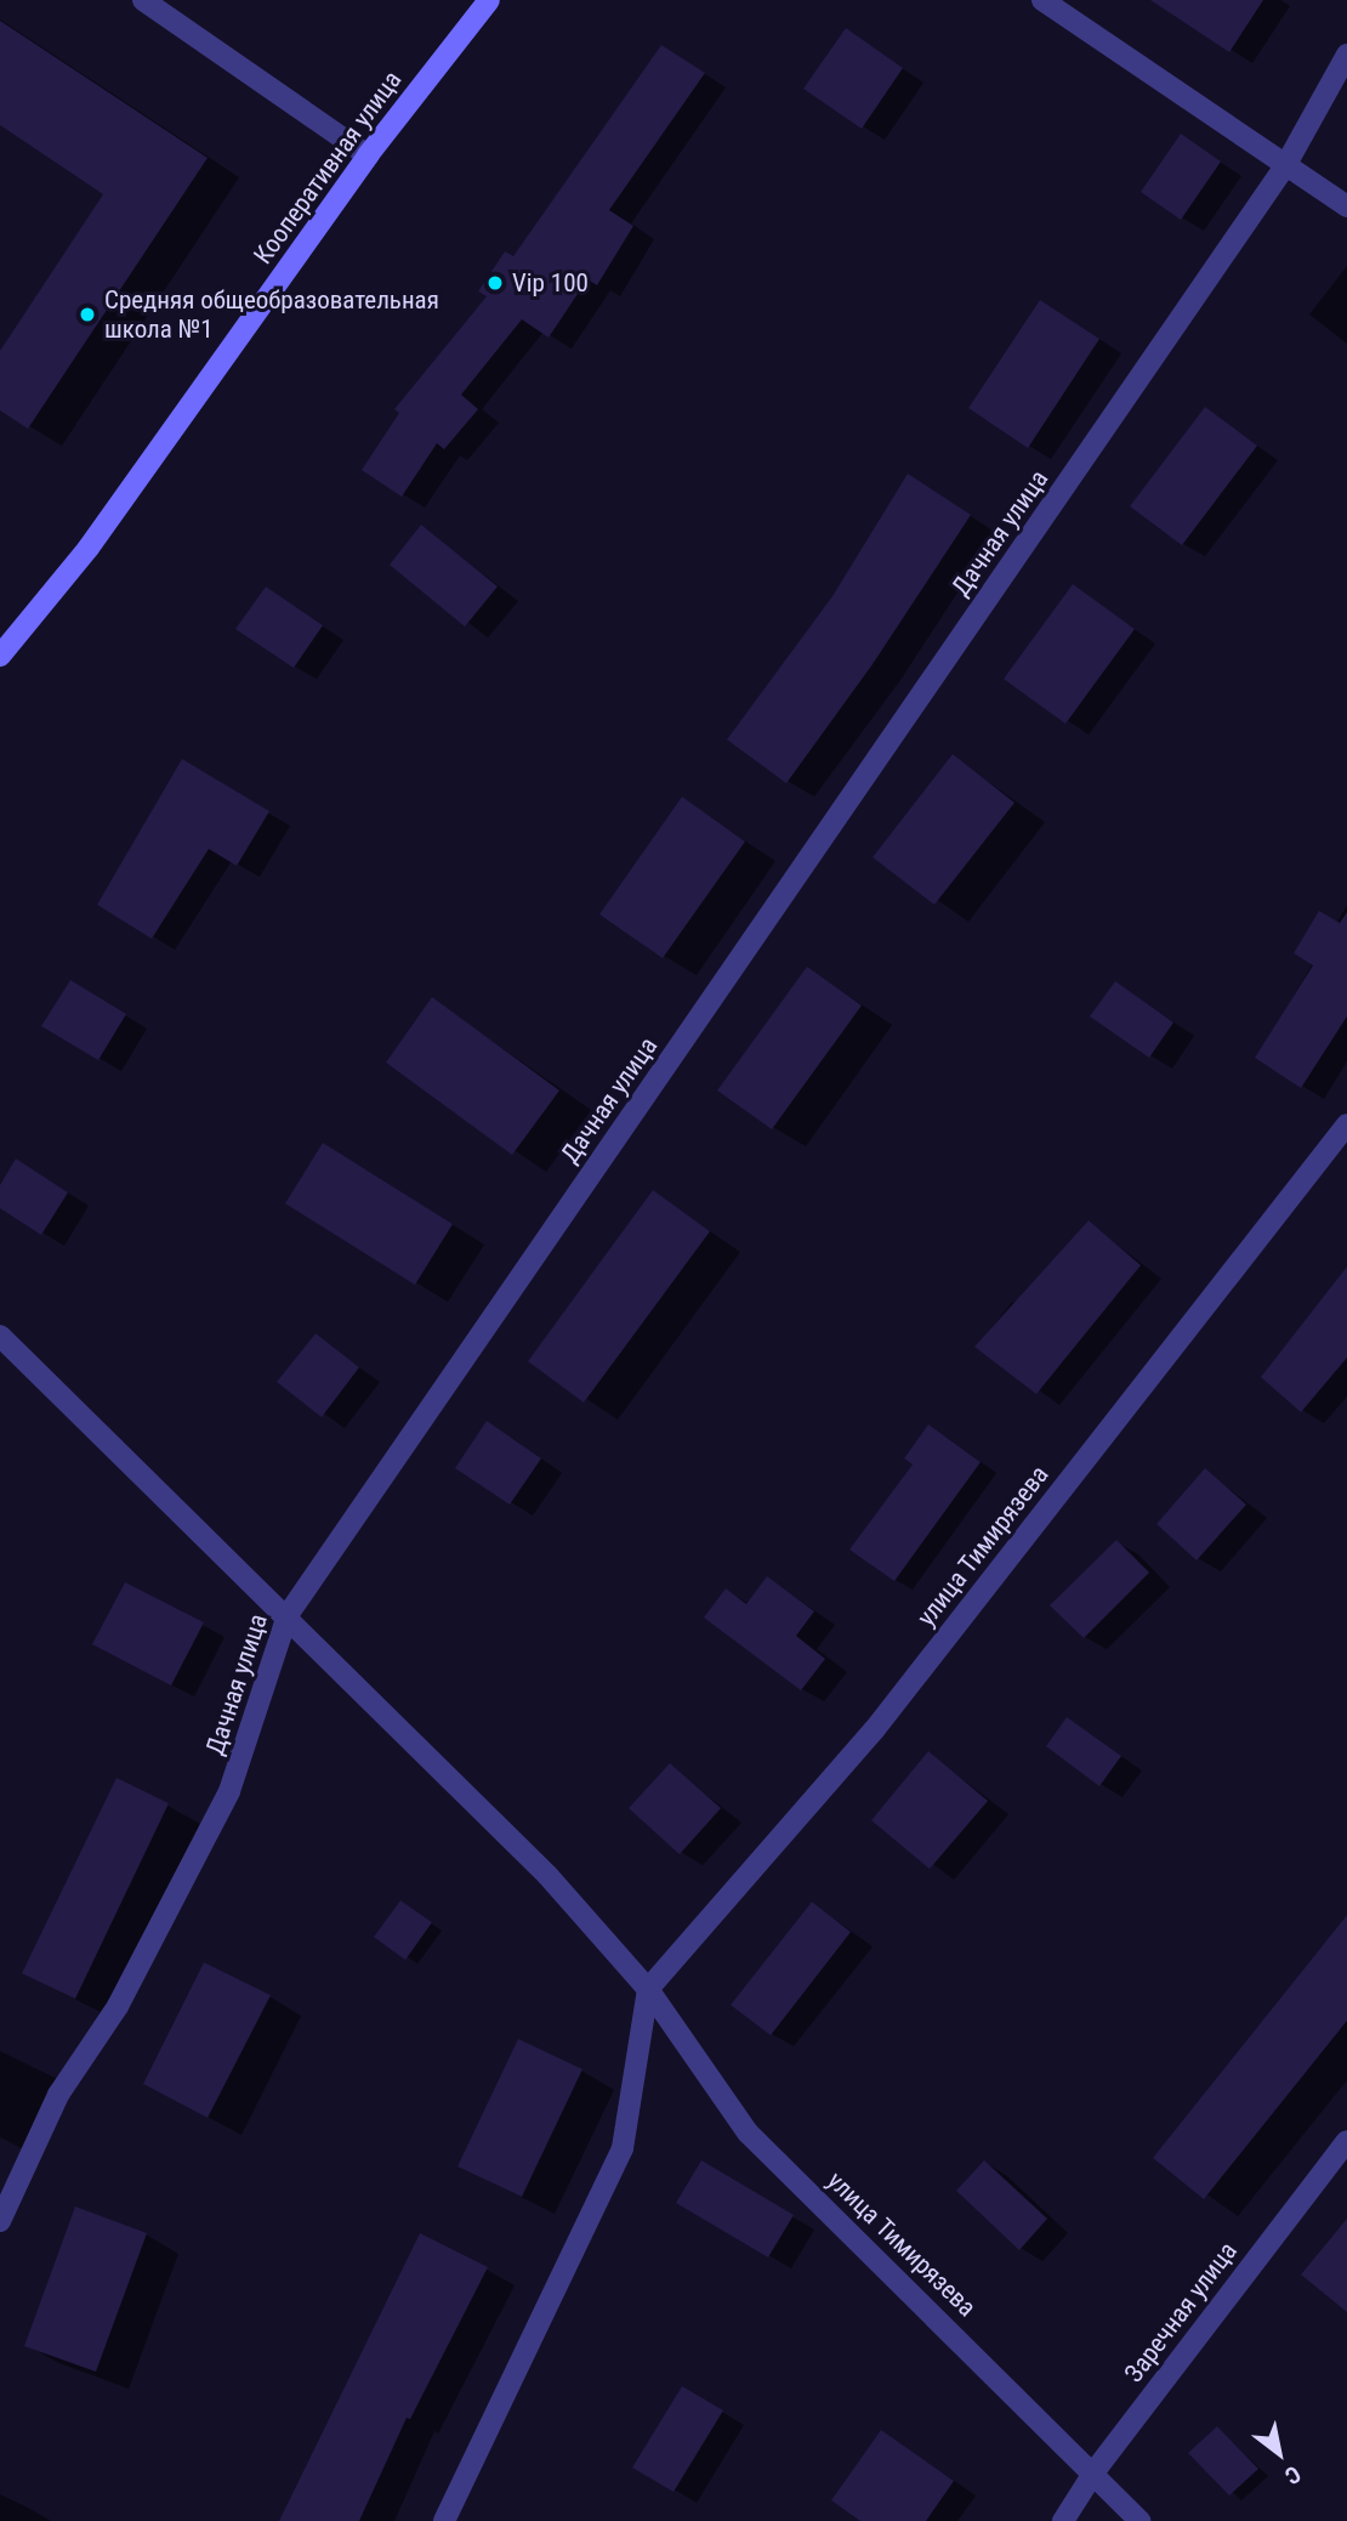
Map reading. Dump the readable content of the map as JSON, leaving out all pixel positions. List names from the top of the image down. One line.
{"streets":{"street":["Кооперативная улица","Дачная улица","улица Тимирязева","Заречная улица"]},"crossings":[["Дачная улица","улица Тимирязева"],["улица Тимирязева","Заречная улица"]],"places":["Vip 100","Средняя общеобразовательная школа №1"],"north":"bottom right"}
